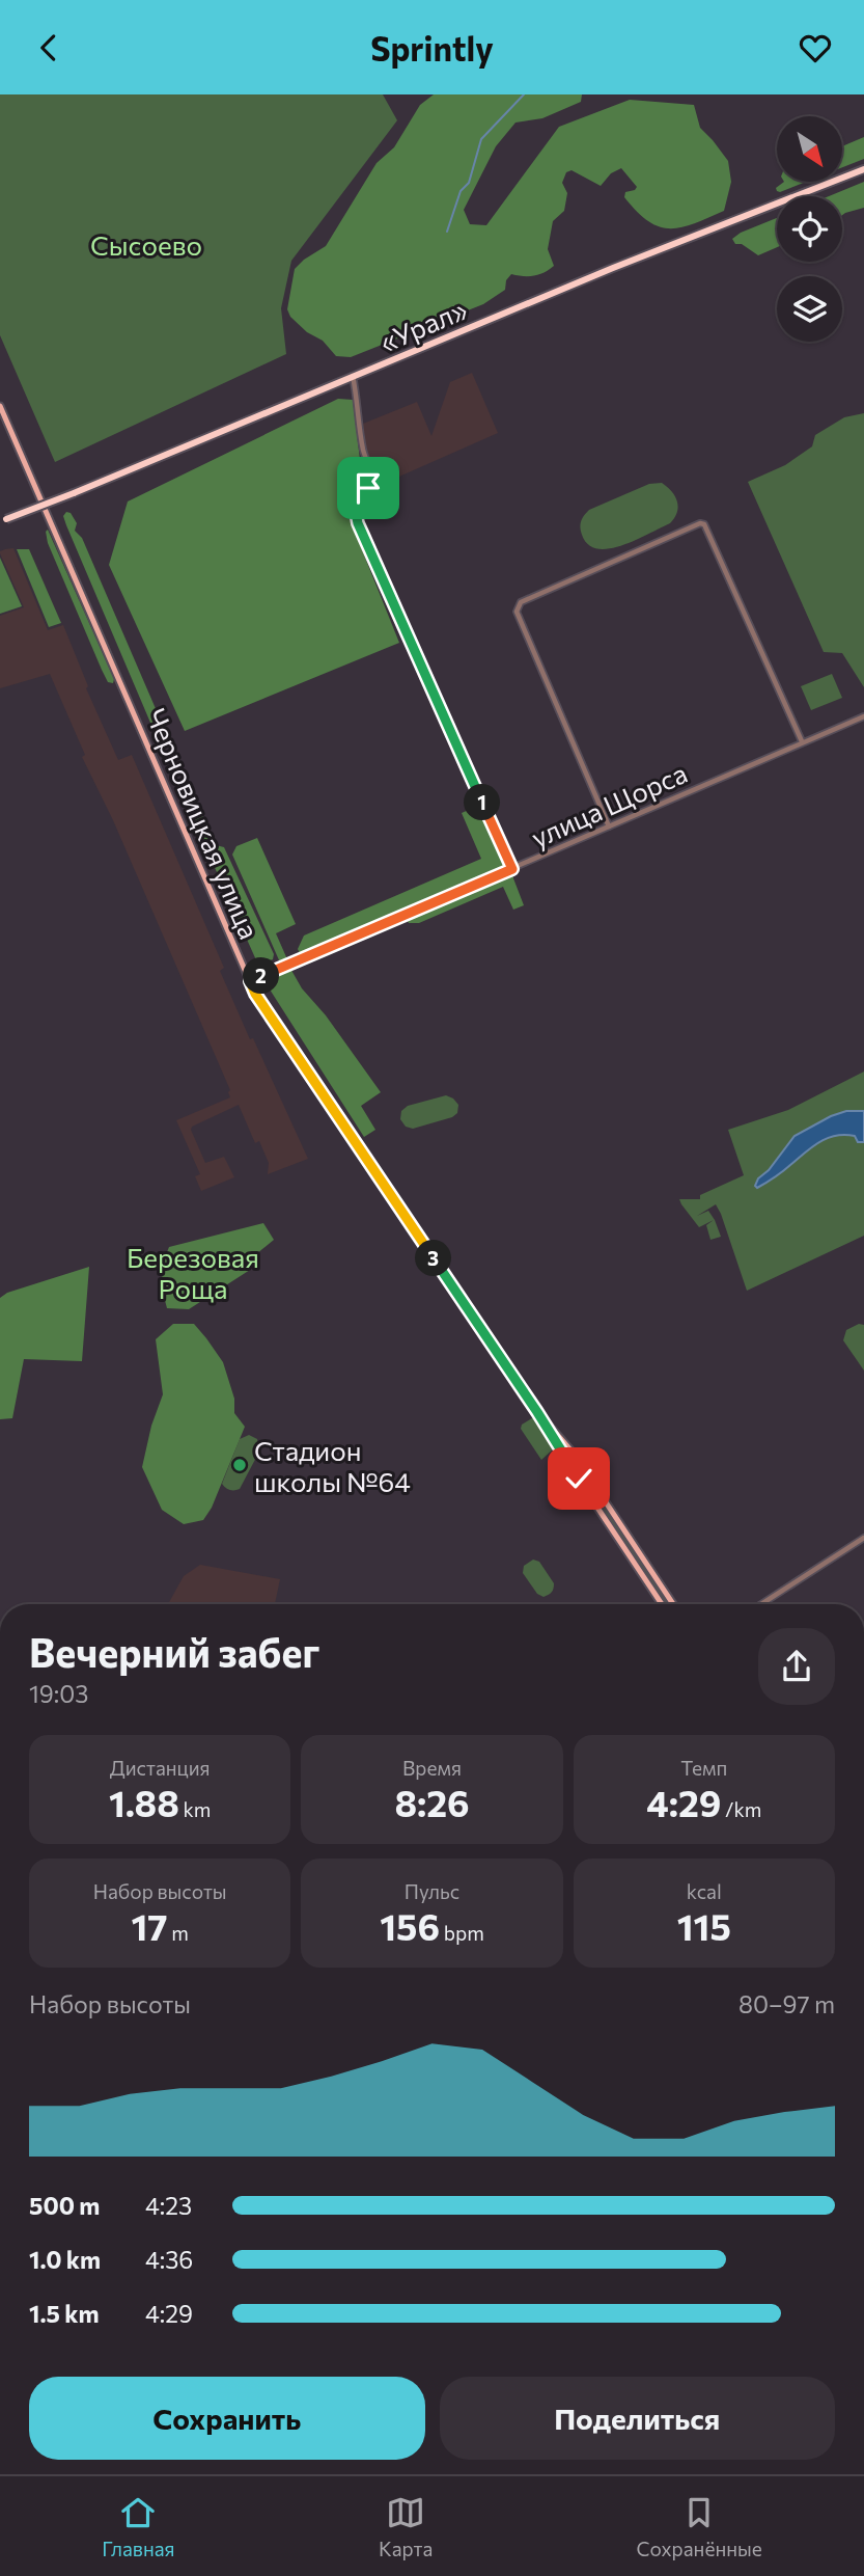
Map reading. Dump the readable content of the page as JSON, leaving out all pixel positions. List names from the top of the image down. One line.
{"streets":{"highway":["«Урал»"],"main road":["Черновицкая улица"],"street":["улица Щорса"]},"crossings":[["улица Щорса","Черновицкая улица"]],"parks":["Сысоево","Березовая Роща"],"places":["Стадион школы №64"],"north":"bottom right","page":{"header":"Sprintly","pins":["1","2","3"],"heading":["Вечерний забег","19:03"],"stats":[["Дистанция","1.88 km"],["Время","8:26"],["Темп","4:29 /km"],["Набор высоты","17 m"],["Пульс","156 bpm"],["kcal","115"]],"chart":["Набор высоты","80–97 m"],"list":[{"name":"500 m","note":"4:23"},{"name":"1.0 km","note":"4:36"},{"name":"1.5 km","note":"4:29"}],"buttons":["Сохранить","Поделиться"],"tabs":["Главная","Карта","Сохранённые"]}}
